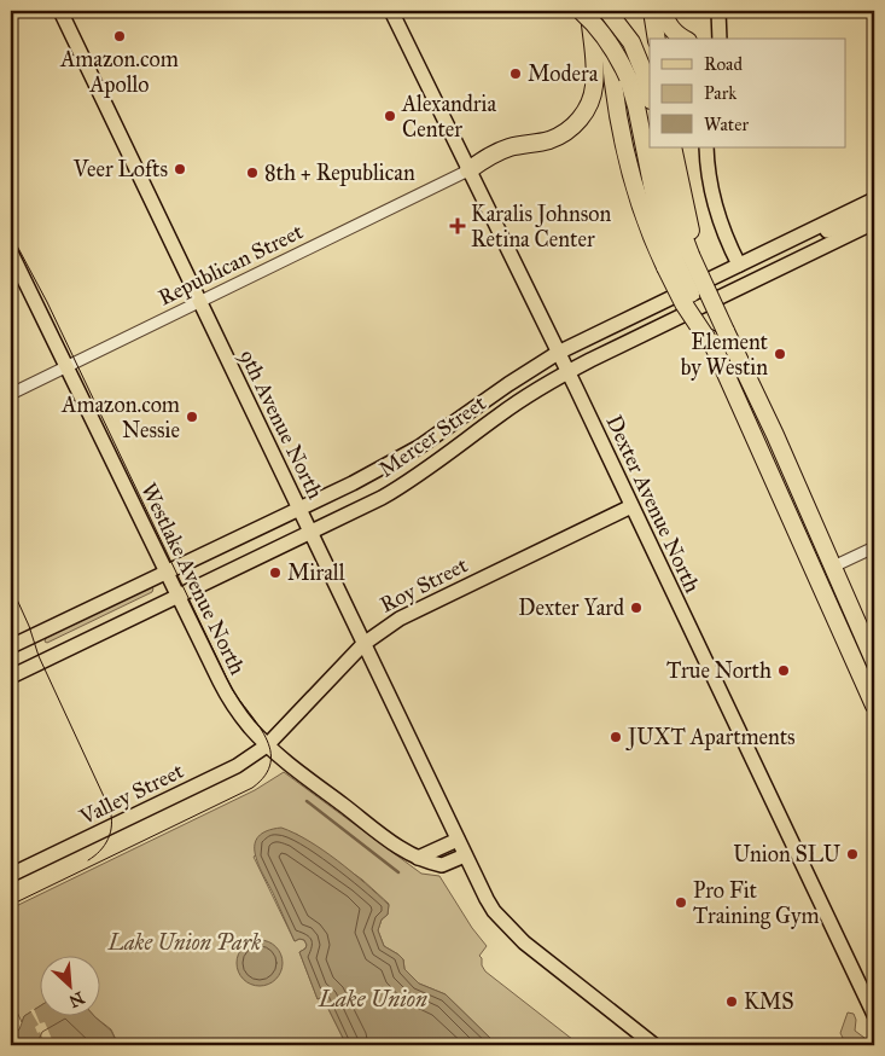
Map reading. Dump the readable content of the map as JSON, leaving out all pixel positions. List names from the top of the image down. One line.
{"streets":{"main road":["9th Avenue North","Mercer Street","Dexter Avenue North","Westlake Avenue North","Roy Street","Valley Street"],"street":["Republican Street"]},"crossings":[["Republican Street","9th Avenue North"],["Republican Street","Dexter Avenue North"],["Republican Street","Westlake Avenue North"],["9th Avenue North","Mercer Street"],["9th Avenue North","Westlake Avenue North"],["9th Avenue North","Roy Street"],["Mercer Street","Dexter Avenue North"],["Mercer Street","Westlake Avenue North"],["Dexter Avenue North","Roy Street"],["Westlake Avenue North","Roy Street"],["Westlake Avenue North","Valley Street"],["Roy Street","Valley Street"]],"water":["Lake Union"],"parks":["Lake Union Park"],"places":{"other":["Amazon.com Apollo","Modera","Alexandria Center","Veer Lofts","8th + Republican","Element by Westin","Amazon.com Nessie","Mirall","Dexter Yard","True North","JUXT Apartments","Union SLU","Pro Fit Training Gym","KMS"],"health":["Karalis Johnson Retina Center"]},"legend":["Road","Park","Water"],"north":"bottom right"}
